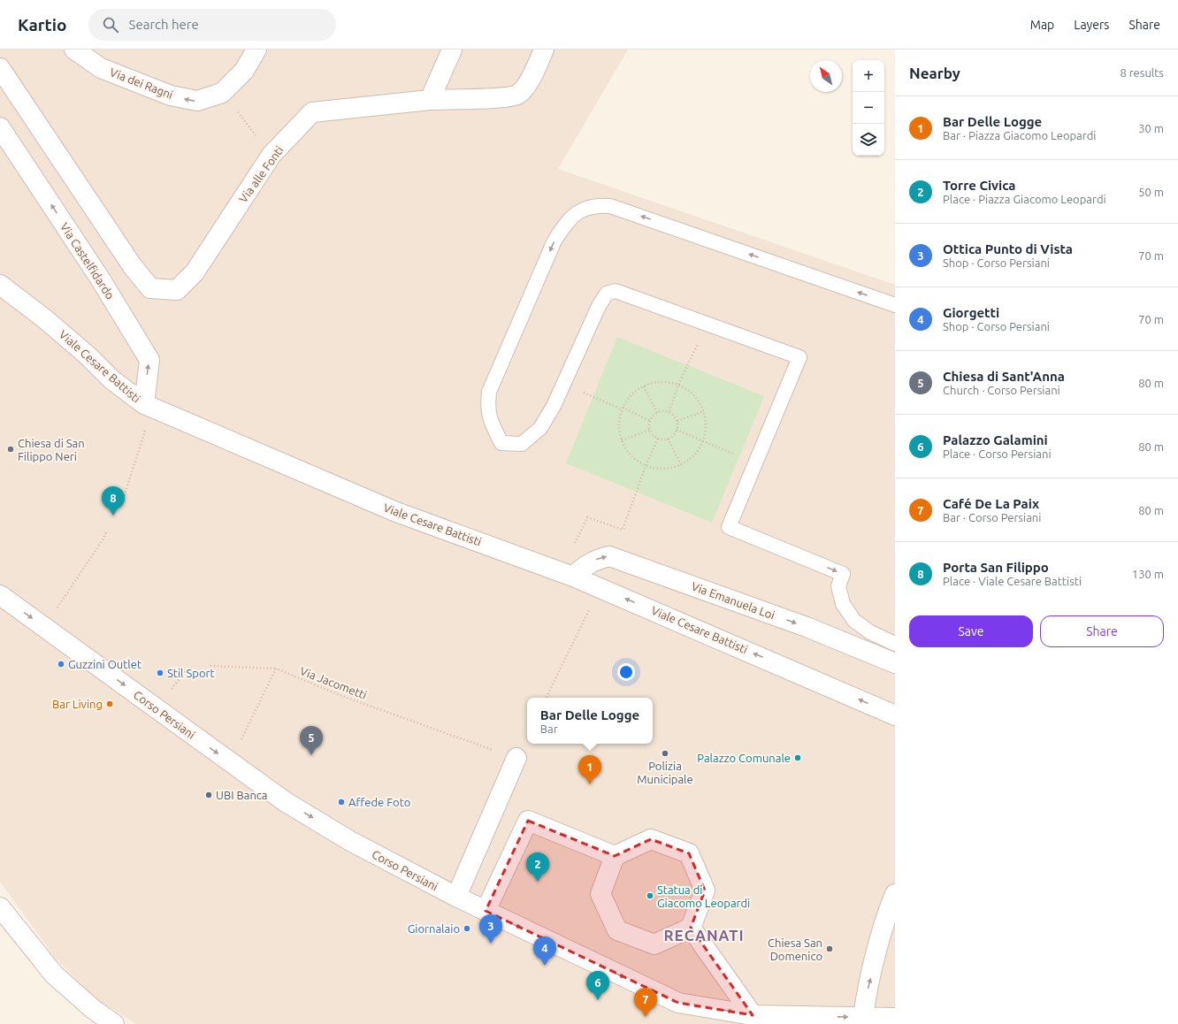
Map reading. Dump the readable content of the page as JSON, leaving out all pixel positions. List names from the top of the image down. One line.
{"streets":{"street":["Via dei Ragni","Via alle Fonti","Via Castelfidardo","Viale Cesare Battisti","Via Emanuela Loi","Corso Persiani"],"path":["Via Jacometti"]},"crossings":[["Via Castelfidardo","Viale Cesare Battisti"],["Viale Cesare Battisti","Via Emanuela Loi"]],"one_way":["Via dei Ragni","Via Castelfidardo","Via Emanuela Loi","Corso Persiani"],"districts":["RECANATI"],"places":["Chiesa di San Filippo Neri","Guzzini Outlet","Stil Sport","Bar Living","Polizia Municipale","Palazzo Comunale","UBI Banca","Affede Foto","Statua di Giacomo Leopardi","Giornalaio","Chiesa San Domenico"],"north":"top left","page":{"header":"Kartio","search":"Search here","nav":["Map","Layers","Share"],"heading":["Nearby","8 results"],"map_buttons":["+","−"],"list":[{"mark":"1","name":"Bar Delle Logge","note":"Bar · Piazza Giacomo Leopardi","value":"30 m"},{"mark":"2","name":"Torre Civica","note":"Place · Piazza Giacomo Leopardi","value":"50 m"},{"mark":"3","name":"Ottica Punto di Vista","note":"Shop · Corso Persiani","value":"70 m"},{"mark":"4","name":"Giorgetti","note":"Shop · Corso Persiani","value":"70 m"},{"mark":"5","name":"Chiesa di Sant'Anna","note":"Church · Corso Persiani","value":"80 m"},{"mark":"6","name":"Palazzo Galamini","note":"Place · Corso Persiani","value":"80 m"},{"mark":"7","name":"Café De La Paix","note":"Bar · Corso Persiani","value":"80 m"},{"mark":"8","name":"Porta San Filippo","note":"Place · Viale Cesare Battisti","value":"130 m"}],"pins":["8","5","1","2","3","4","6","7"],"buttons":["Save","Share"],"popup":["Bar Delle Logge","Bar"]}}
